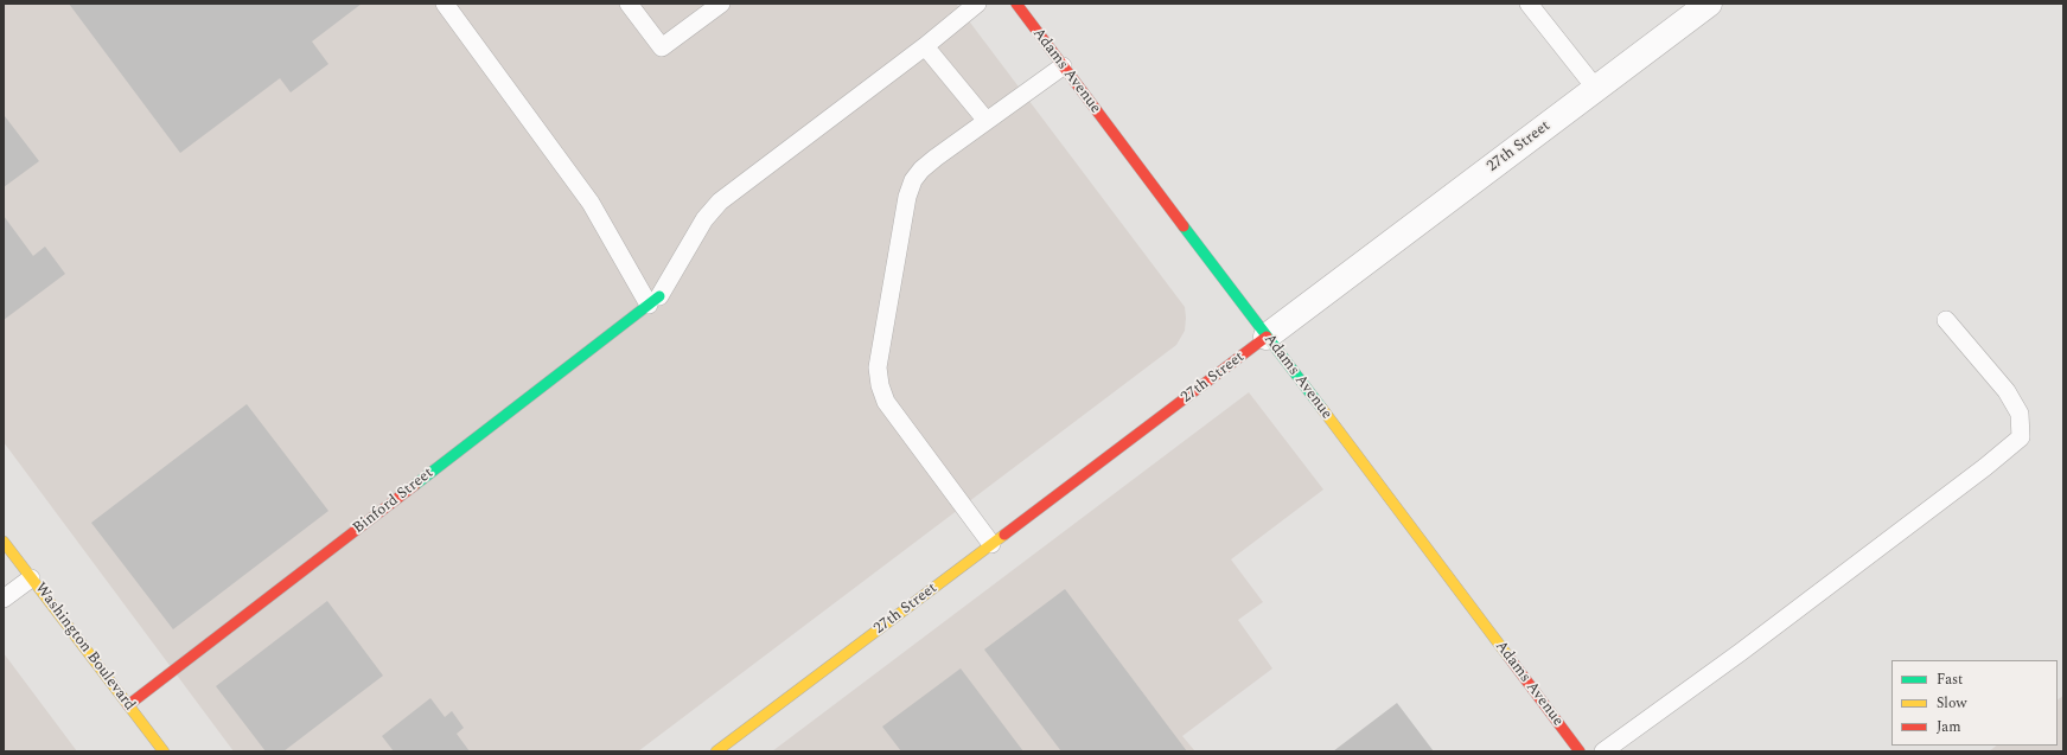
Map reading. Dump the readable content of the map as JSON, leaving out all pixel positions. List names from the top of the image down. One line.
{"streets":{"street":["Adams Avenue","27th Street","Binford Street","Washington Boulevard"]},"crossings":[["Adams Avenue","27th Street"],["Binford Street","Washington Boulevard"]],"legend":["Fast","Slow","Jam"]}
